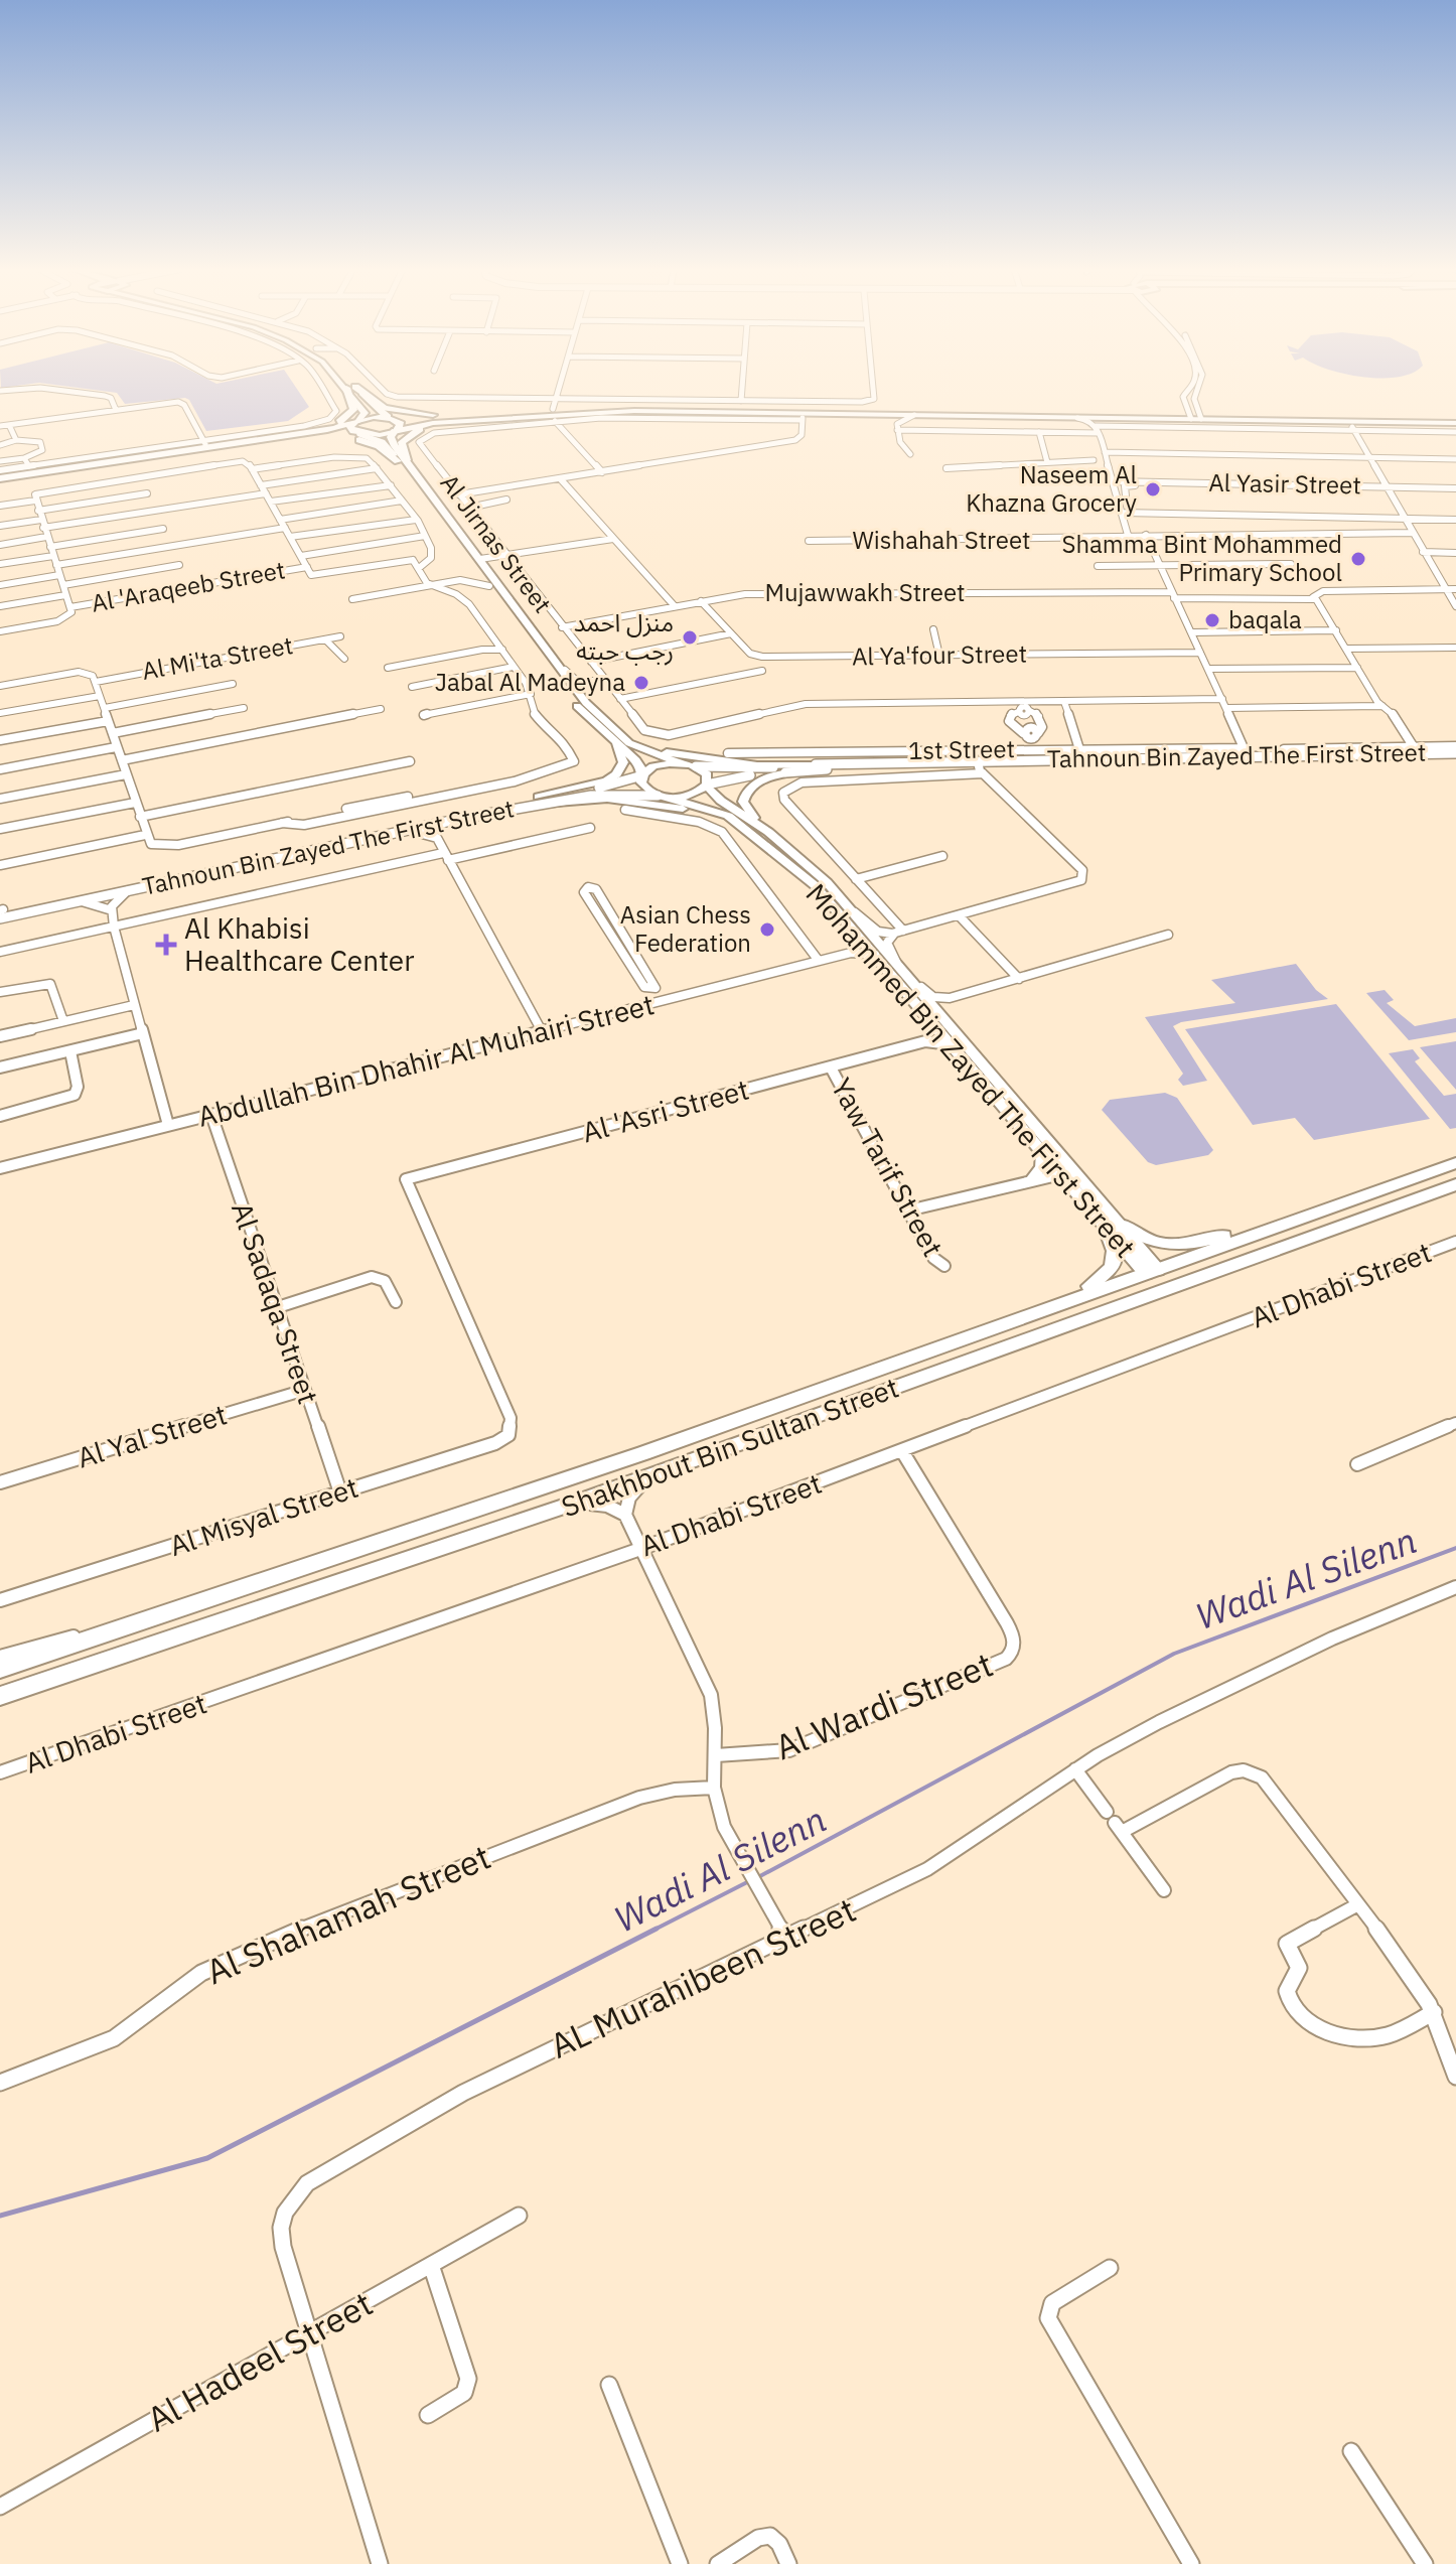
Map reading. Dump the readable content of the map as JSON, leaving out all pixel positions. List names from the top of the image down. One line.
{"streets":{"main road":["Mohammed Bin Zayed The First Street","Shakhbout Bin Sultan Street"],"street":["Al Yasir Street","Wishahah Street","Al Jirnas Street","Al 'Araqeeb Street","Mujawwakh Street","Al Ya'four Street","Al Mi'ta Street","1st Street","Tahnoun Bin Zayed The First Street","Abdullah Bin Dhahir Al Muhairi Street","Al 'Asri Street","Yaw Tarif Street","Al Dhabi Street","Al Sadaqa Street","Al Yal Street","Al Misyal Street","Al Wardi Street","Al Shahamah Street","AL Murahibeen Street","Al Hadeel Street"]},"crossings":[["Al Jirnas Street","Mujawwakh Street"],["Mujawwakh Street","Al Ya'four Street"],["1st Street","Tahnoun Bin Zayed The First Street"],["Tahnoun Bin Zayed The First Street","Mohammed Bin Zayed The First Street"],["Abdullah Bin Dhahir Al Muhairi Street","Mohammed Bin Zayed The First Street"],["Abdullah Bin Dhahir Al Muhairi Street","Al Sadaqa Street"],["Mohammed Bin Zayed The First Street","Al 'Asri Street"],["Mohammed Bin Zayed The First Street","Shakhbout Bin Sultan Street"],["Al 'Asri Street","Yaw Tarif Street"],["Al 'Asri Street","Al Misyal Street"],["Al Dhabi Street","Al Wardi Street"],["Al Sadaqa Street","Al Yal Street"],["Al Sadaqa Street","Al Misyal Street"],["AL Murahibeen Street","Al Hadeel Street"]],"water":["Wadi Al Silenn"],"places":{"other":["Naseem Al Khazna Grocery","Shamma Bint Mohammed Primary School","baqala","منزل احمد رجب حبته","Jabal Al Madeyna","Asian Chess Federation"],"health":["Al Khabisi Healthcare Center"]}}
